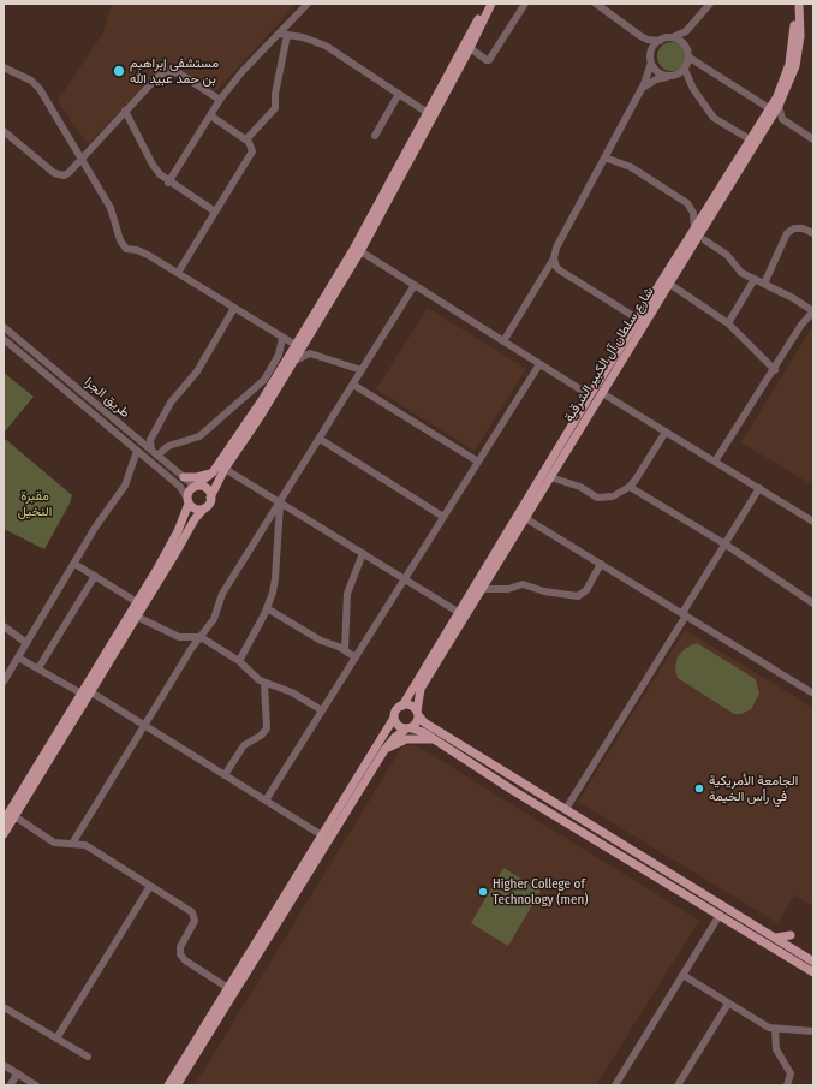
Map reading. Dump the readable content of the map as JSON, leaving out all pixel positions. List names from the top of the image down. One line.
{"streets":{"main road":["شارع سلطان آل الكبير الشرقية"],"street":["طريق الجزا"]},"parks":["مقبرة النخيل"],"places":["مستشفى إبراهيم بن حمد عبيد الله","الجامعة الأمريكية في رأس الخيمة","Higher College of Technology (men)"]}
